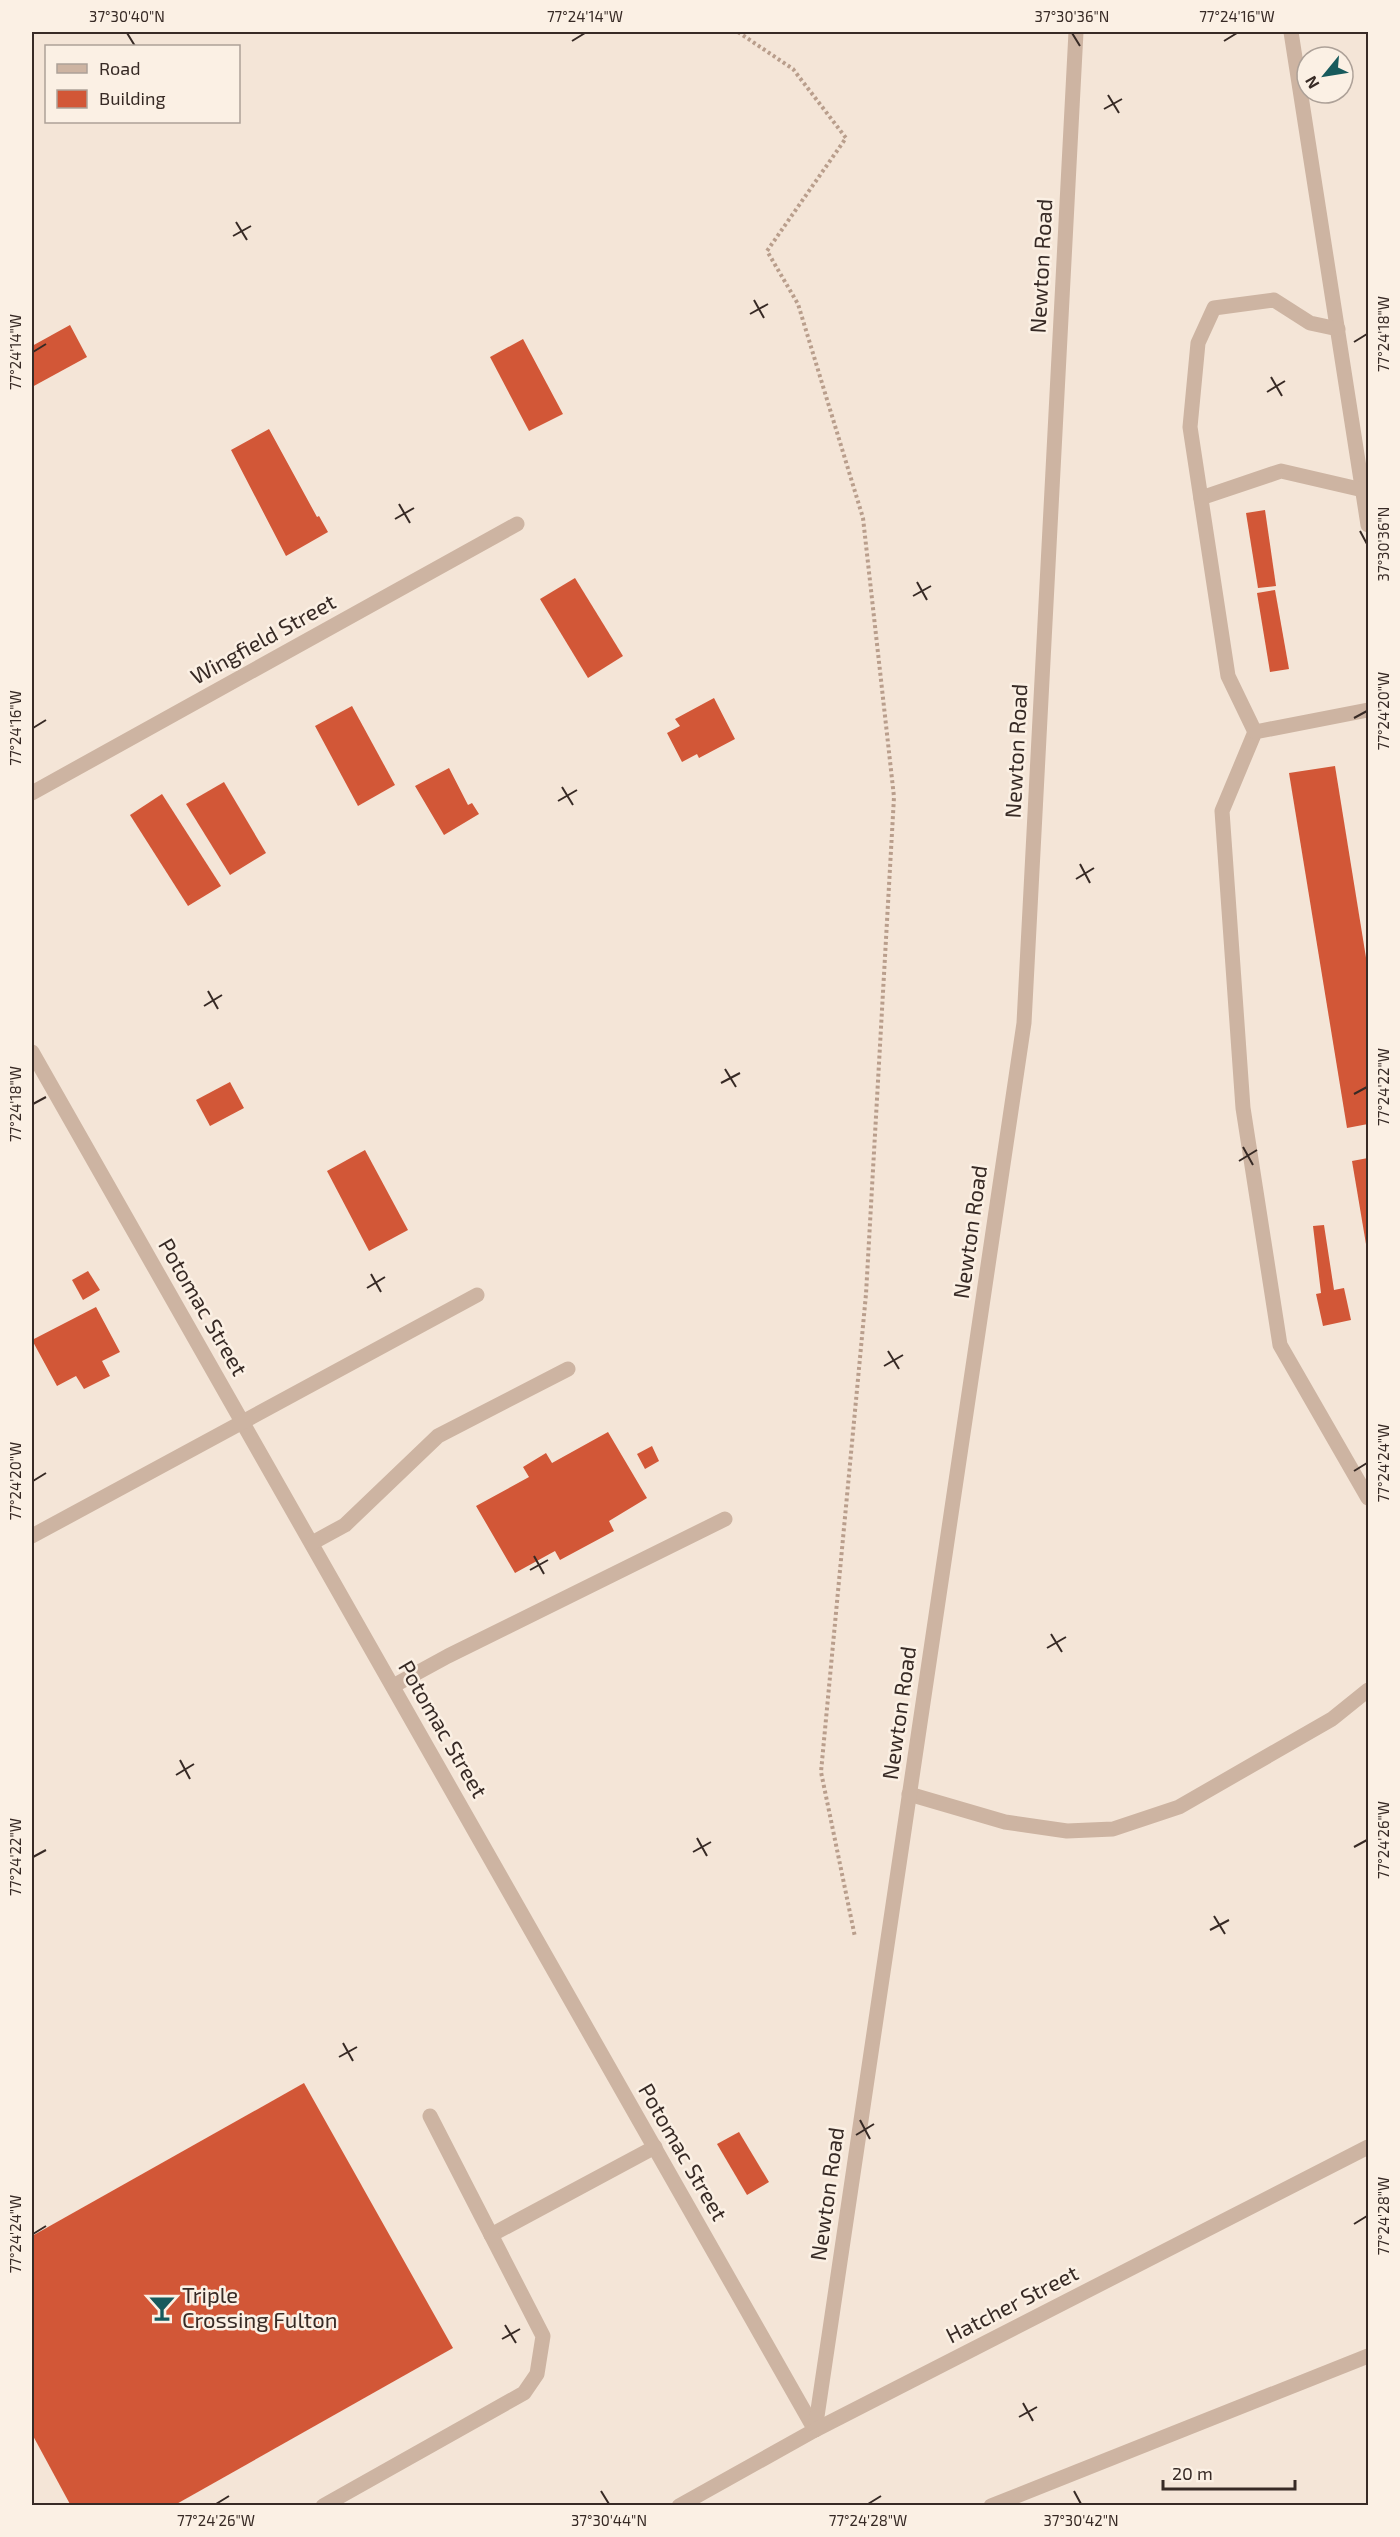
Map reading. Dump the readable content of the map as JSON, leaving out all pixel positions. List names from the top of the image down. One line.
{"streets":{"street":["Newton Road","Wingfield Street","Potomac Street","Hatcher Street"]},"crossings":[["Newton Road","Potomac Street"],["Newton Road","Hatcher Street"],["Potomac Street","Hatcher Street"]],"places":{"bar":["Triple Crossing Fulton"]},"legend":["Road","Building"],"scale_bar":"20 m","north":"bottom left","coordinates":["37°30'40\"N","77°24'14\"W","37°30'36\"N","77°24'16\"W","77°24'18\"W","77°24'20\"W","77°24'22\"W","77°24'24\"W","77°24'26\"W","77°24'28\"W","37°30'44\"N","37°30'42\"N"]}
